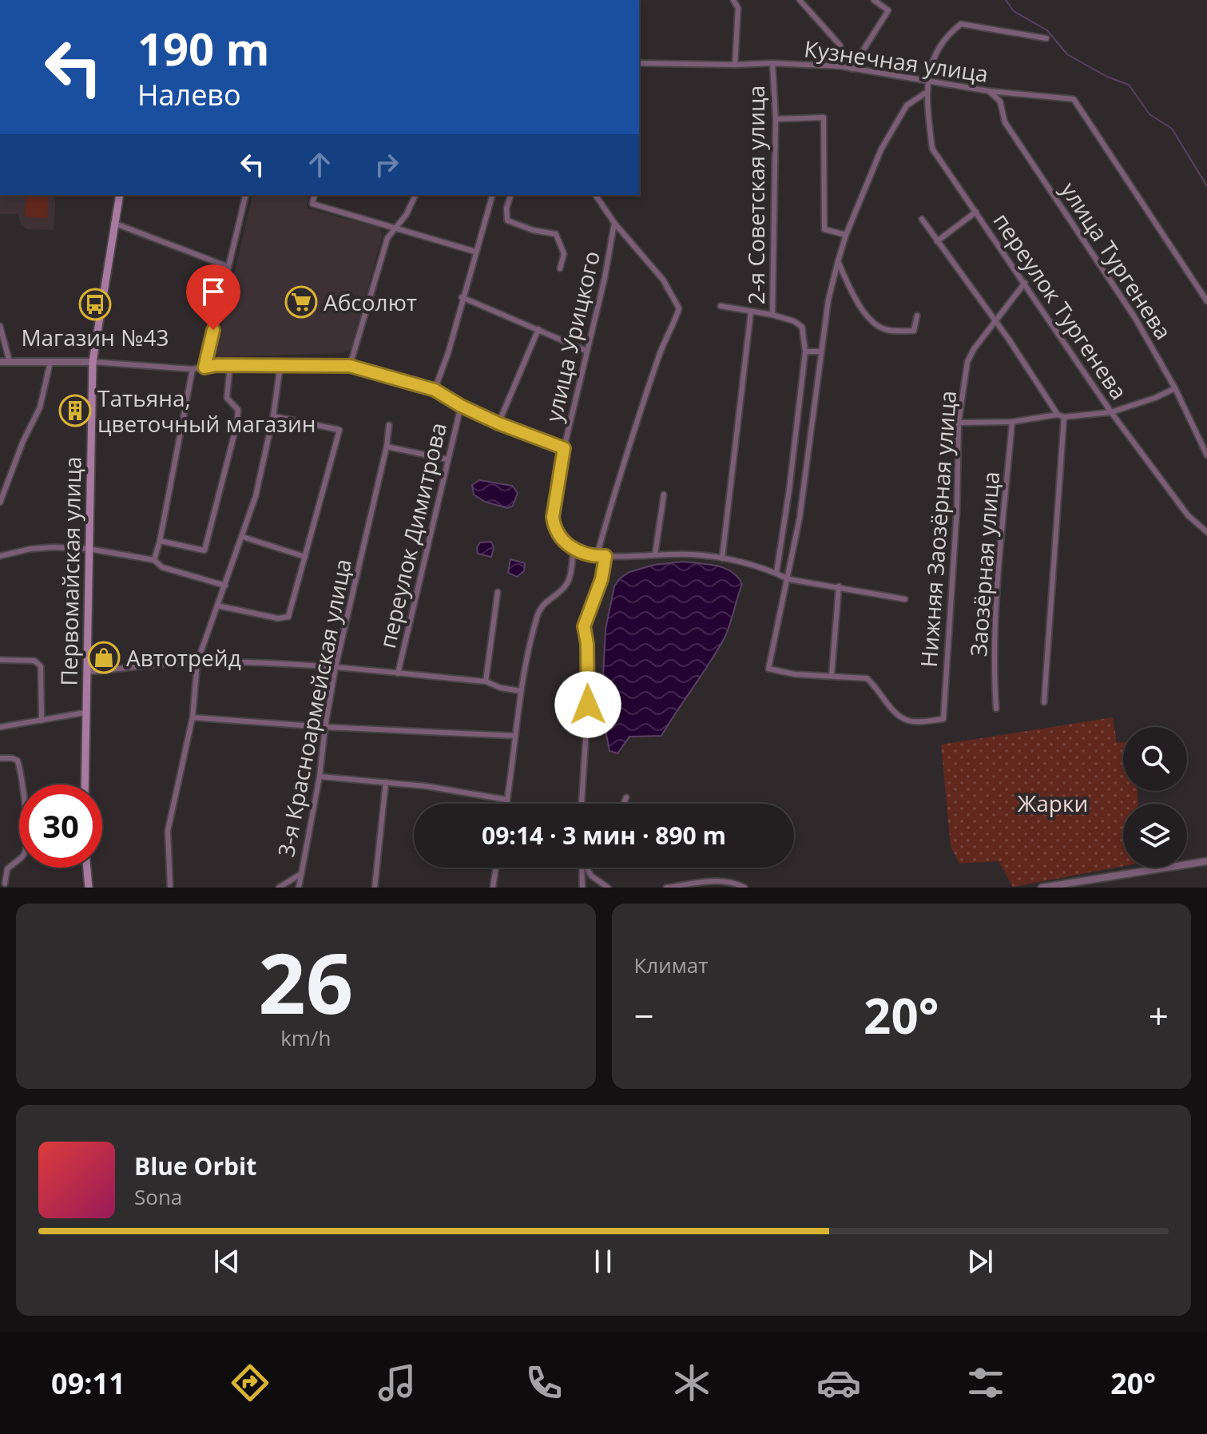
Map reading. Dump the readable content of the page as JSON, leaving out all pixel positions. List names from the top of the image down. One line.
{"streets":{"main road":["Первомайская улица"],"street":["Кузнечная улица","2-я Советская улица","улица Тургенева","переулок Тургенева","улица Урицкого","Нижняя Заозёрная улица","переулок Димитрова","Заозёрная улица","3-я Красноармейская улица"]},"crossings":[["Кузнечная улица","2-я Советская улица"],["Кузнечная улица","улица Тургенева"],["Кузнечная улица","переулок Тургенева"],["переулок Тургенева","Нижняя Заозёрная улица"]],"parks":["Жарки"],"places":{"supermarket":["Абсолют"],"bus stop":["Магазин №43"],"building":["Татьяна, цветочный магазин"],"shop":["Автотрейд"]},"page":{"turn":["190 m","Налево"],"limit":"30","trip":"09:14 · 3 мин · 890 m","tile":[["26","km/h"],"Климат"],"heat":["−","20°","+"],"song":["Blue Orbit","Sona"],"tabs":["09:11","20°"]}}
